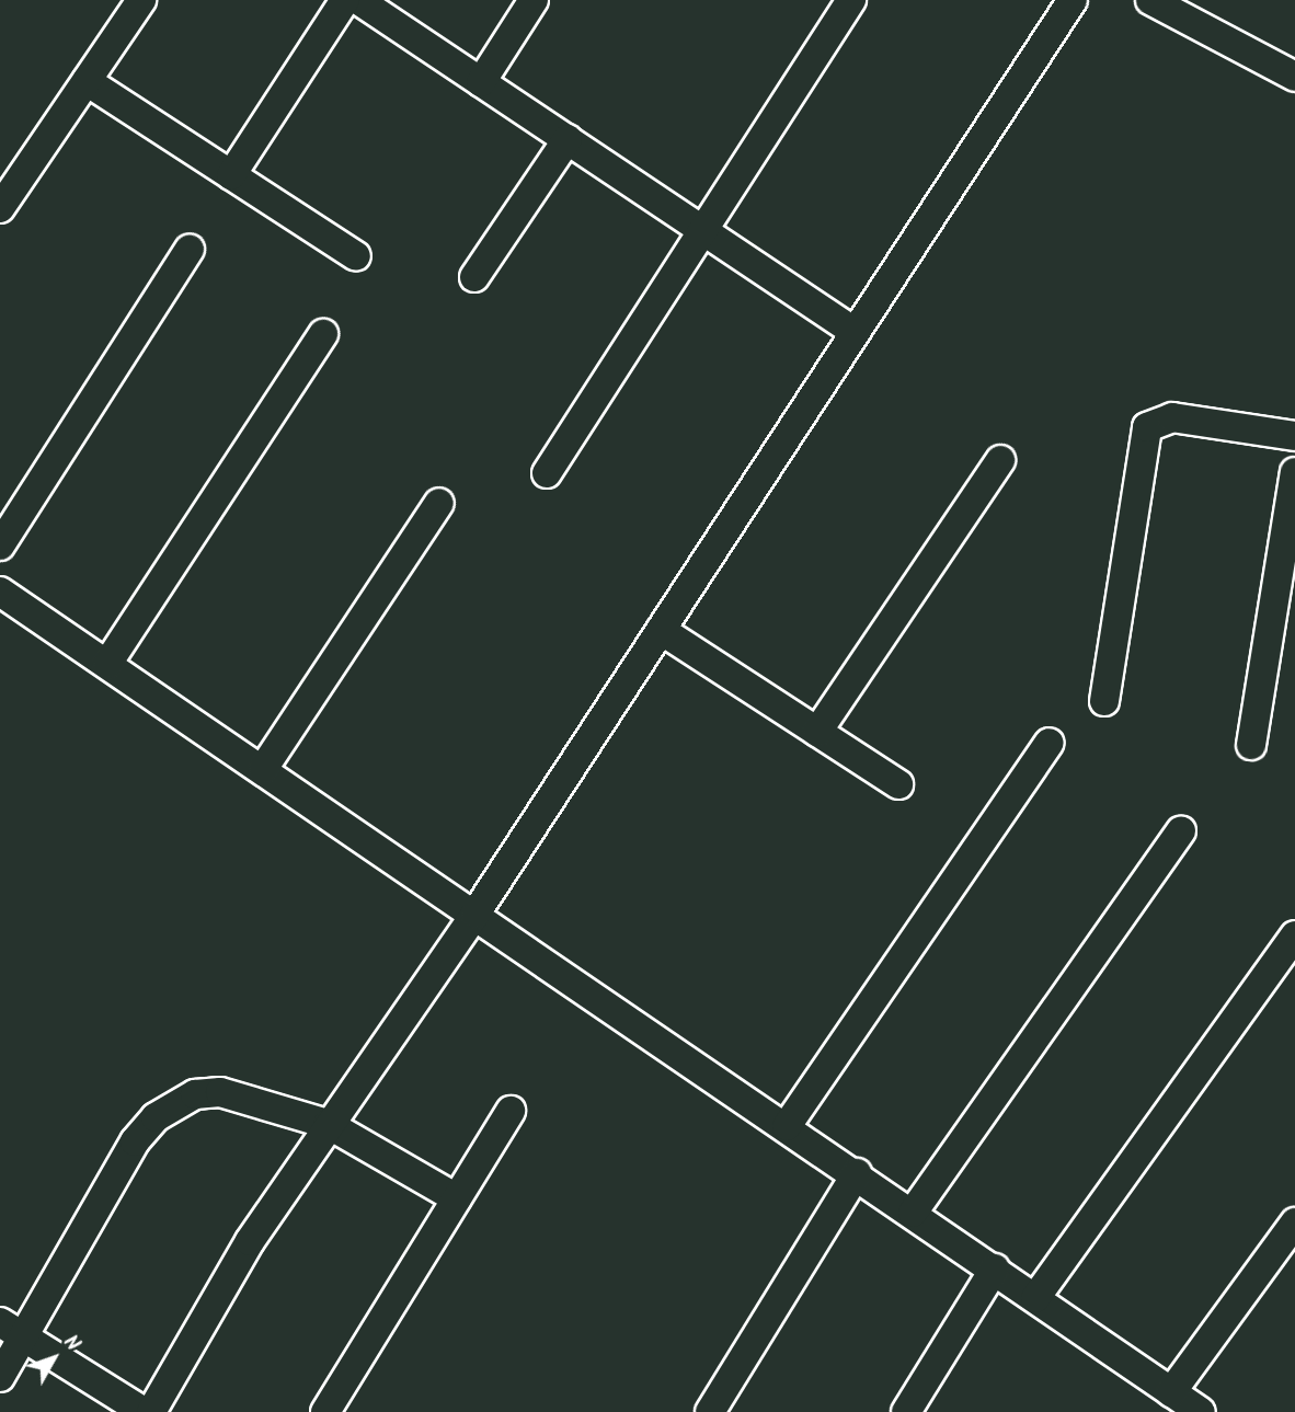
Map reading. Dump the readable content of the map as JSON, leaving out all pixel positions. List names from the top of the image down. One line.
{"north":"top right"}
